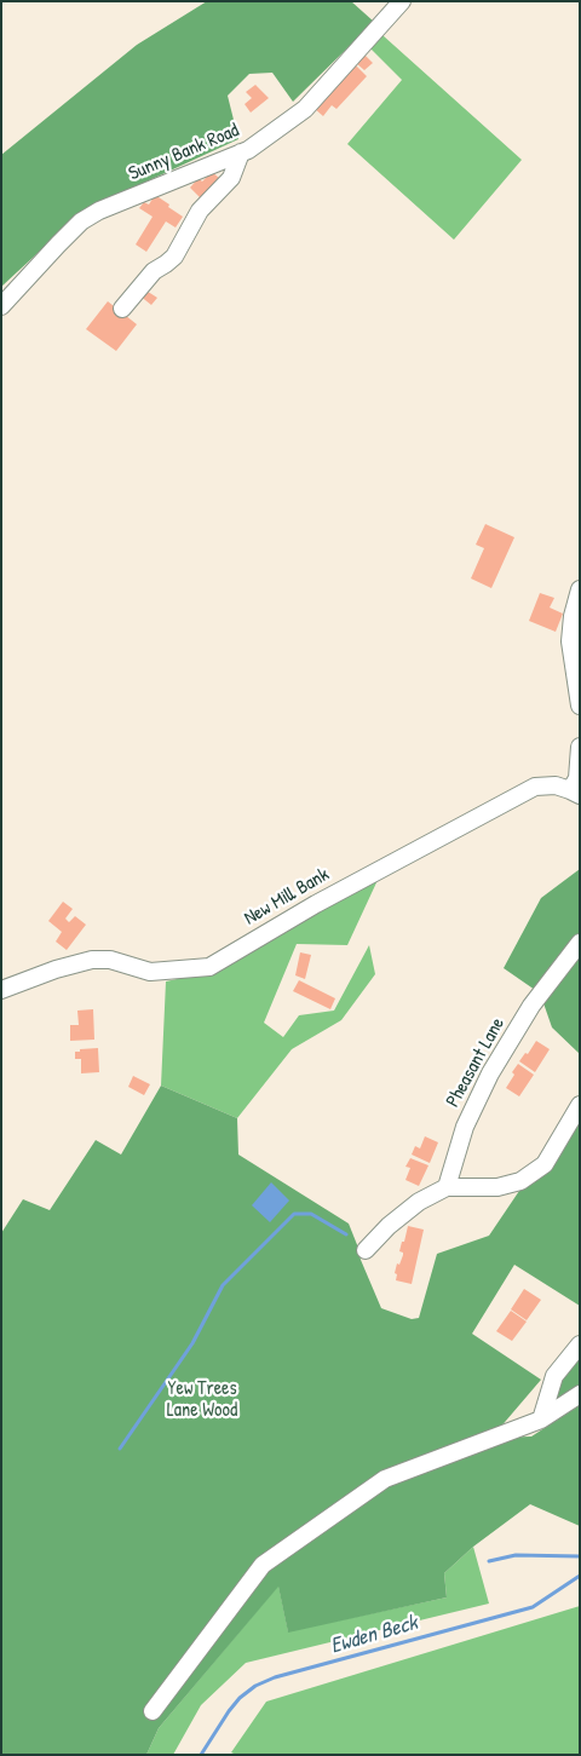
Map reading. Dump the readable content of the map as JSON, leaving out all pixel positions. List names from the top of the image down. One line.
{"streets":{"street":["Sunny Bank Road","New Mill Bank","Pheasant Lane"]},"water":["Ewden Beck"],"parks":["Yew Trees Lane Wood"]}
